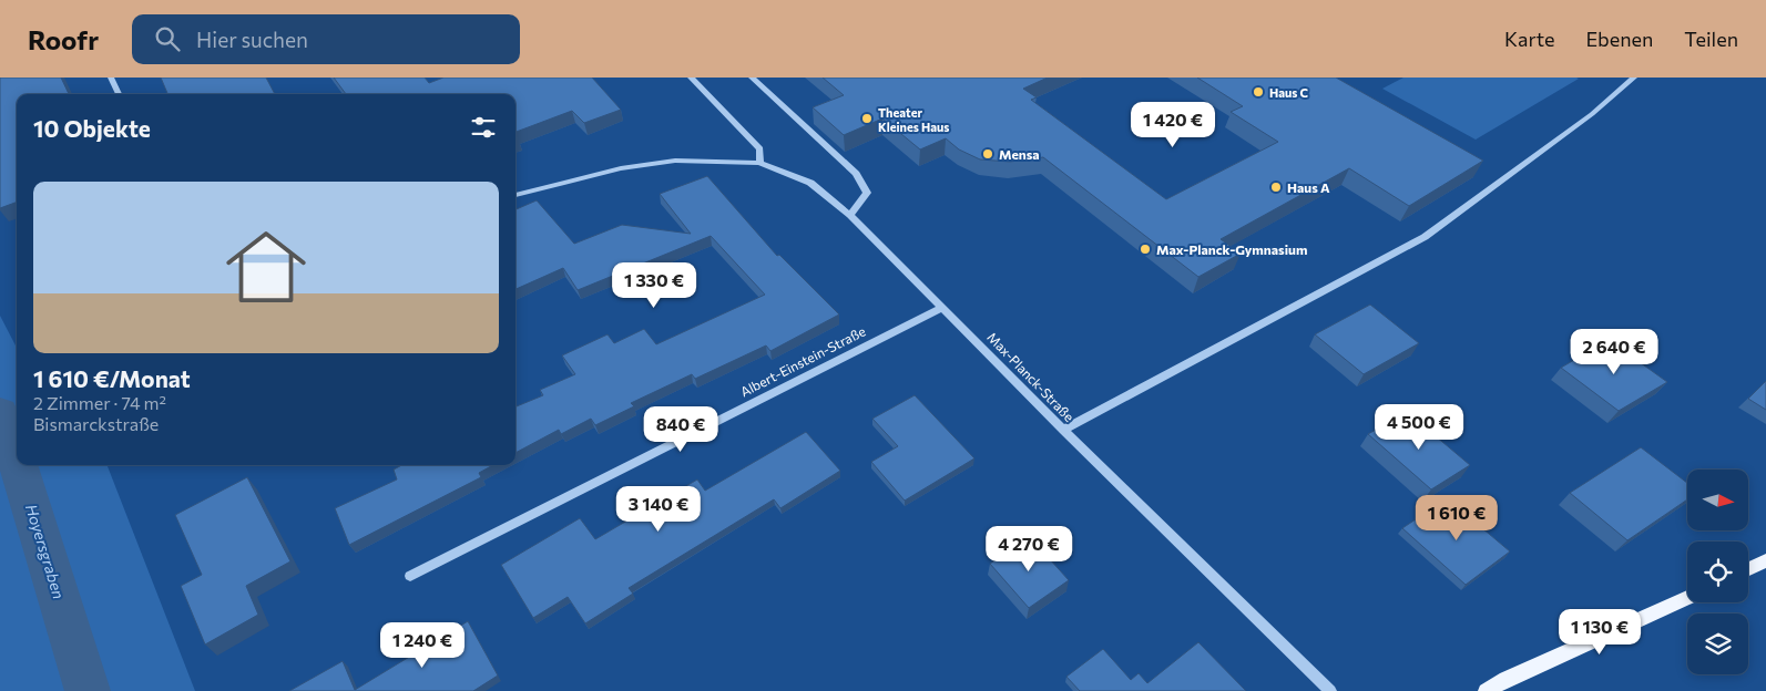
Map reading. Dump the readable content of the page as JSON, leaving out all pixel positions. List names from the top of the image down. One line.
{"streets":{"street":["Albert-Einstein-Straße","Max-Planck-Straße"]},"crossings":[["Albert-Einstein-Straße","Max-Planck-Straße"]],"water":["Hoyersgraben"],"places":["Haus C","Theater Kleines Haus","Mensa","Haus A","Max-Planck-Gymnasium"],"north":"right","page":{"header":"Roofr","search":"Hier suchen","nav":["Karte","Ebenen","Teilen"],"heading":"10 Objekte","price":["1 420 €","1 330 €","2 640 €","4 500 €","840 €","3 140 €","1 610 €","4 270 €","1 130 €","1 240 €"],"list":[{"name":"1 610 €/Monat","note":"2 Zimmer · 74 m² · Bismarckstraße"}]}}
